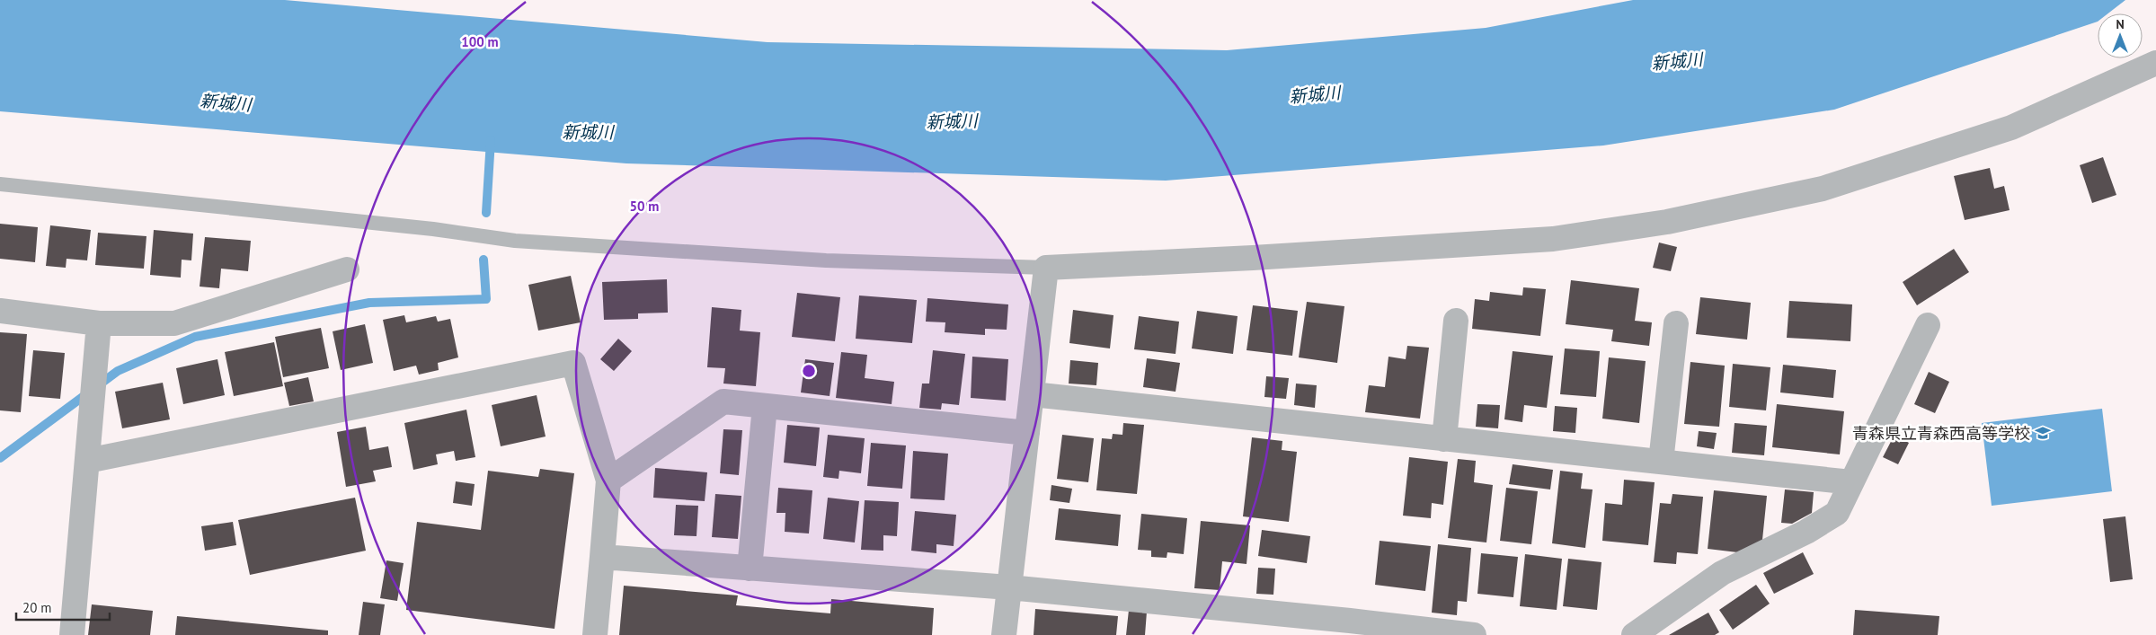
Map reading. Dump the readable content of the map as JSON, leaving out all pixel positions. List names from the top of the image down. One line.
{"water":["新城川"],"places":{"school or university":["青森県立青森西高等学校"]},"scale_bar":"20 m","north":"top","rings":["100 m","50 m"]}
